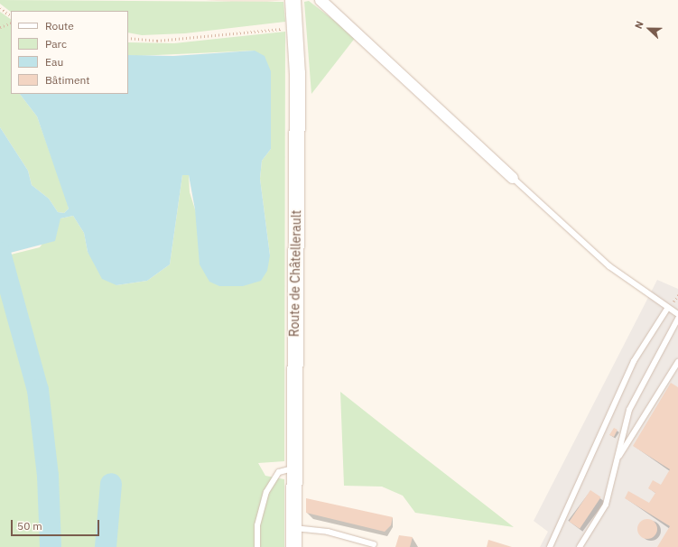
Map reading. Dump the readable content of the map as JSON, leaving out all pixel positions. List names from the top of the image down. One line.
{"streets":{"main road":["Route de Châtellerault"]},"legend":["Route","Parc","Eau","Bâtiment"],"scale_bar":"50 m","north":"left"}
